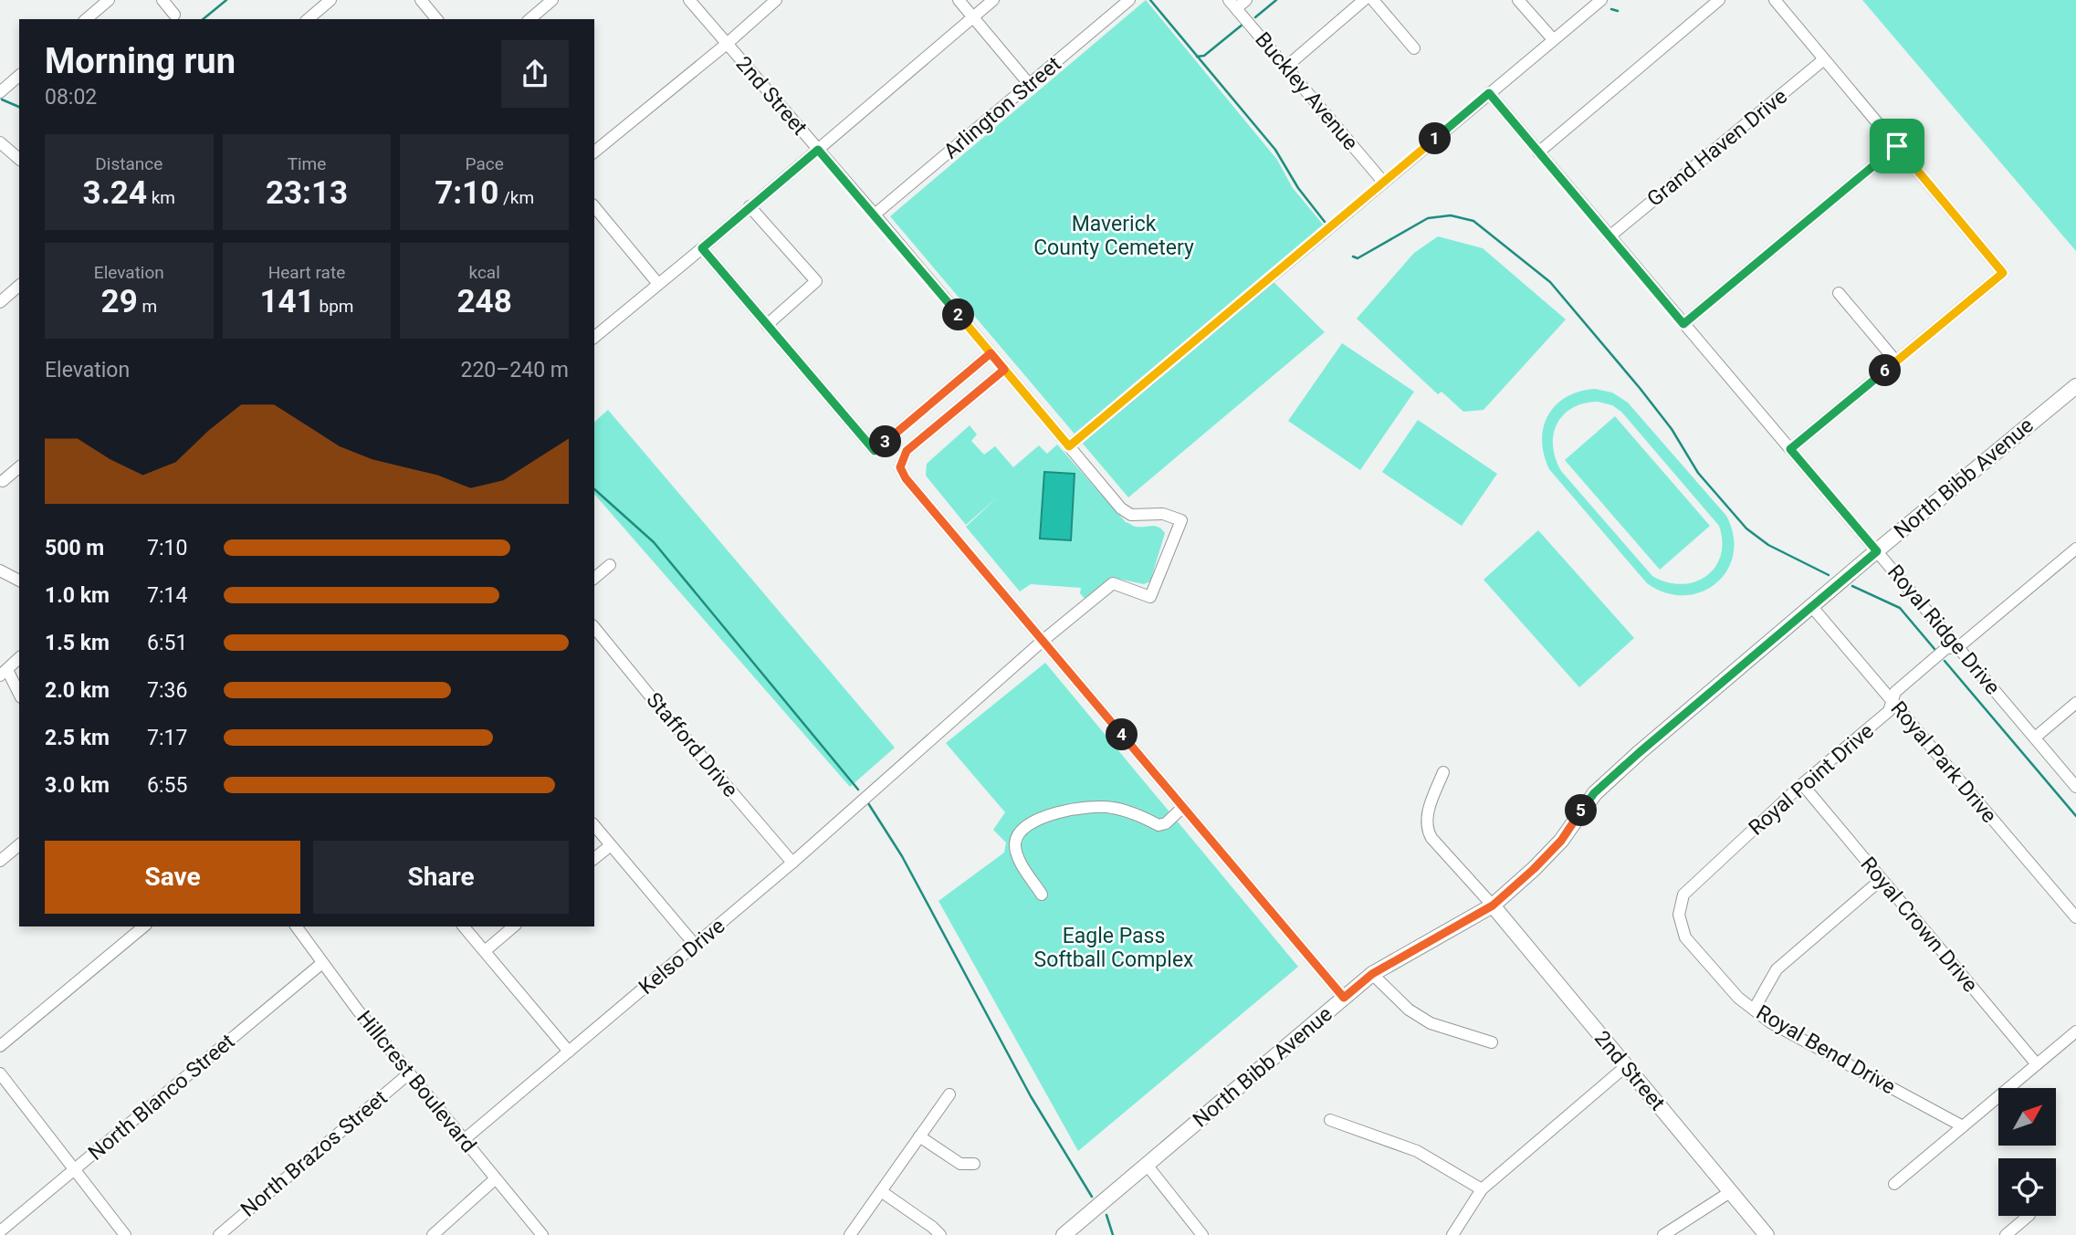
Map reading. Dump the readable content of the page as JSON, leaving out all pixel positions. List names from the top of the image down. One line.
{"streets":{"main road":["2nd Street","North Bibb Avenue"],"street":["Buckley Avenue","Arlington Street","Grand Haven Drive","Royal Ridge Drive","Stafford Drive","Royal Park Drive","Royal Point Drive","Royal Crown Drive","Kelso Drive","Royal Bend Drive","Hillcrest Boulevard","North Blanco Street","North Brazos Street"]},"crossings":[["2nd Street","Arlington Street"],["2nd Street","North Bibb Avenue"],["2nd Street","Kelso Drive"],["Grand Haven Drive","Royal Ridge Drive"],["North Bibb Avenue","Royal Ridge Drive"],["North Bibb Avenue","Royal Park Drive"],["Royal Ridge Drive","Royal Point Drive"],["Stafford Drive","Kelso Drive"],["Royal Park Drive","Royal Point Drive"],["Royal Point Drive","Royal Crown Drive"],["Royal Point Drive","Royal Bend Drive"],["Kelso Drive","Hillcrest Boulevard"],["Hillcrest Boulevard","North Blanco Street"],["Hillcrest Boulevard","North Brazos Street"]],"parks":["Maverick County Cemetery","Eagle Pass Softball Complex"],"north":"top right","page":{"heading":["Morning run","08:02"],"pins":["1","2","6","3","4","5"],"stats":[["Distance","3.24 km"],["Time","23:13"],["Pace","7:10 /km"],["Elevation","29 m"],["Heart rate","141 bpm"],["kcal","248"]],"chart":["Elevation","220–240 m"],"list":[{"name":"500 m","note":"7:10"},{"name":"1.0 km","note":"7:14"},{"name":"1.5 km","note":"6:51"},{"name":"2.0 km","note":"7:36"},{"name":"2.5 km","note":"7:17"},{"name":"3.0 km","note":"6:55"}],"buttons":["Save","Share"]}}
